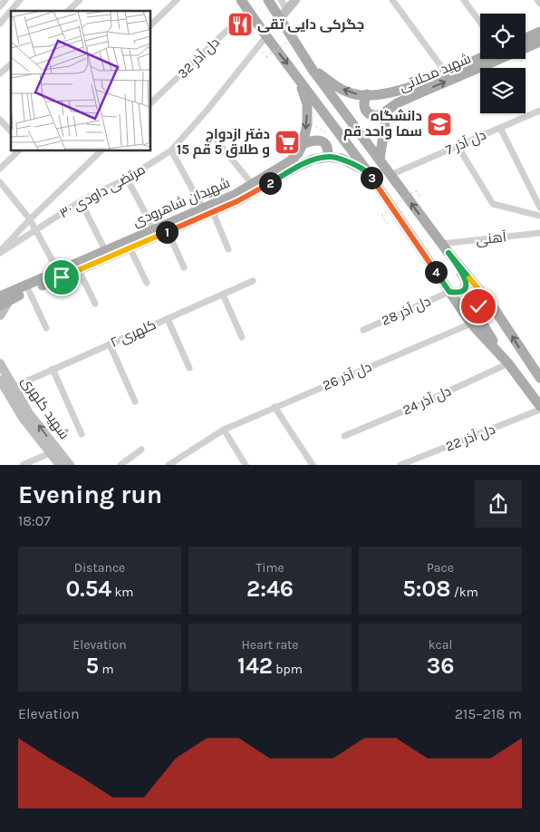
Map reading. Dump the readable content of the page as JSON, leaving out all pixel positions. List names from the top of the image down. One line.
{"streets":{"main road":["شهید محلاتی","شهیدان شاهرودی","شهید کلهری"],"street":["دل آذر 32","دل آذر 7","۳۰ مرتضی داودی","آهنی","دل آذر 28","کلهری ۲","دل آذر 26","دل آذر 24","دل آذر 22"]},"crossings":[["کلهری ۲","شهید کلهری"]],"places":{"restaurant":["جگرکی دایی تقی"],"school or university":["دانشگاه سما واحد قم"],"supermarket":["دفتر ازدواج 15 و طلاق 5 قم"]},"page":{"pins":["3","2","1","4"],"heading":["Evening run","18:07"],"stats":[["Distance","0.54 km"],["Time","2:46"],["Pace","5:08 /km"],["Elevation","5 m"],["Heart rate","142 bpm"],["kcal","36"]],"chart":["Elevation","215–218 m"]}}
